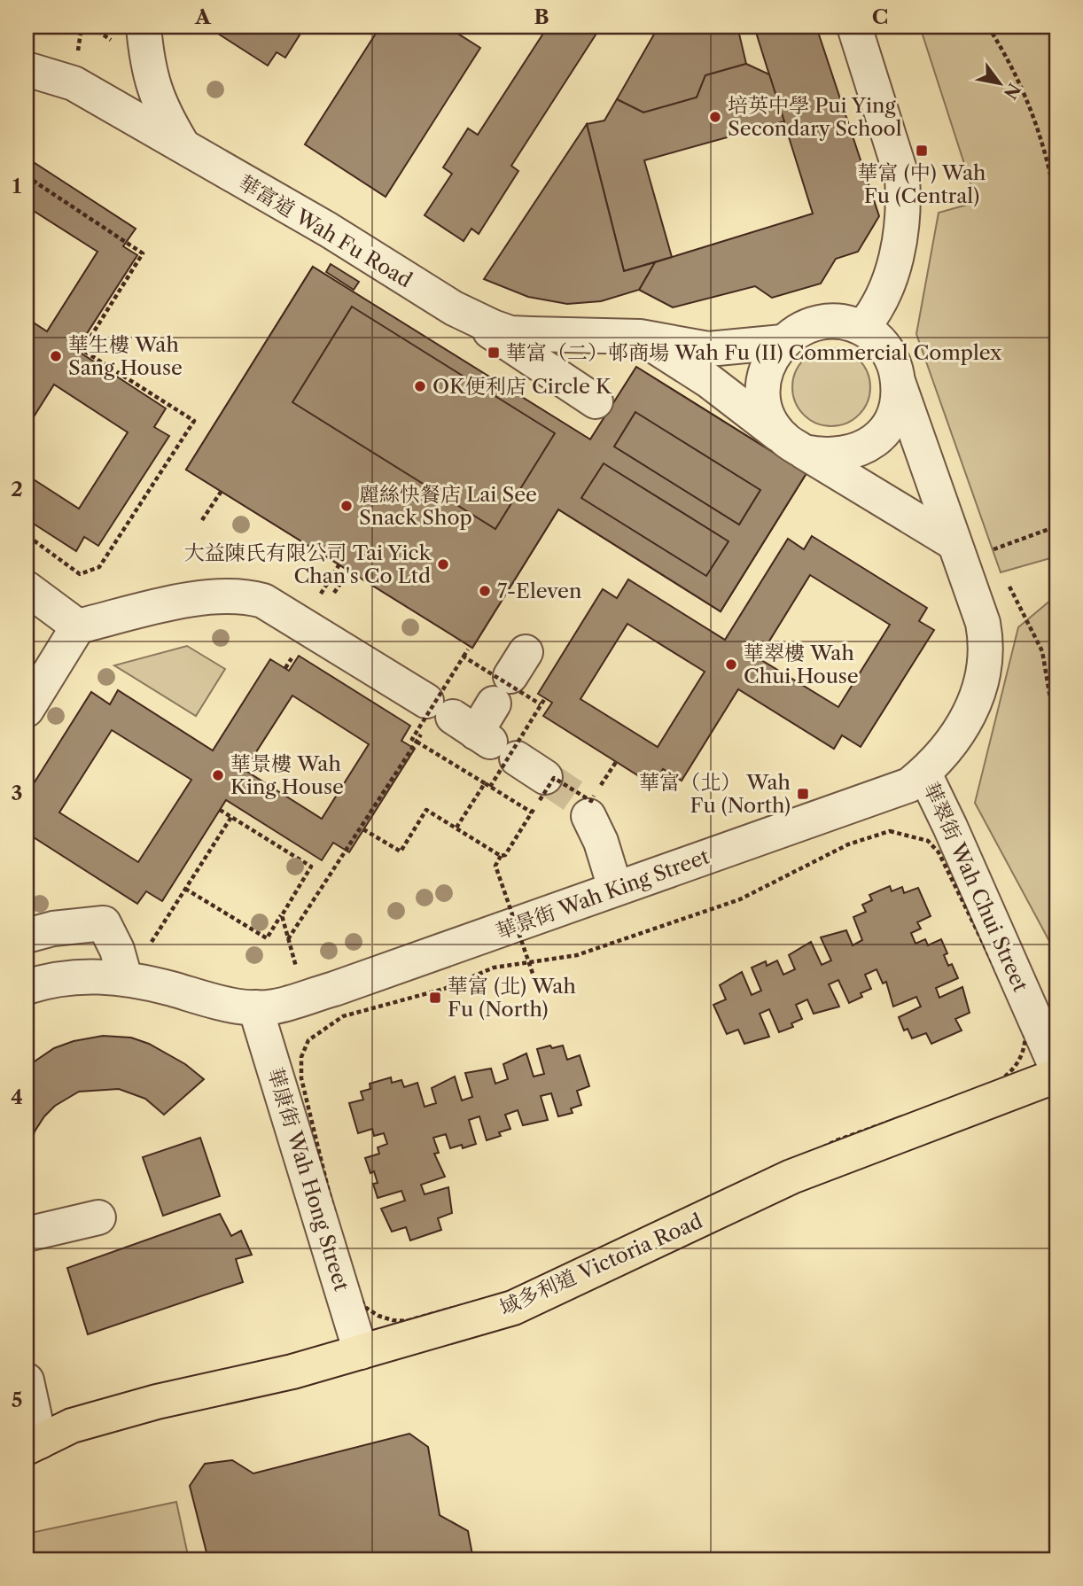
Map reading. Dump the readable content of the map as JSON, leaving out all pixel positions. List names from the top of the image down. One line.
{"streets":{"main road":["域多利道 Victoria Road"],"street":["華富道 Wah Fu Road","華翠街 Wah Chui Street","華景街 Wah King Street","華康街 Wah Hong Street"]},"crossings":[["華富道 Wah Fu Road","華景街 Wah King Street"],["華翠街 Wah Chui Street","華景街 Wah King Street"],["華景街 Wah King Street","華康街 Wah Hong Street"],["華康街 Wah Hong Street","域多利道 Victoria Road"]],"places":{"other":["培英中學 Pui Ying Secondary School","華生樓 Wah Sang House","OK便利店 Circle K","麗絲快餐店 Lai See Snack Shop","大益陳氏有限公司 Tai Yick Chan's Co Ltd","7-Eleven","華翠樓 Wah Chui House","華景樓 Wah King House"],"transit":["華富 (中) Wah Fu (Central)","華富（二）邨商場 Wah Fu (II) Commercial Complex","華富（北） Wah Fu (North)","華富 (北) Wah Fu (North)"]},"north":"bottom right","grid":{"columns":["A","B","C"],"rows":["1","2","3","4","5"]}}
